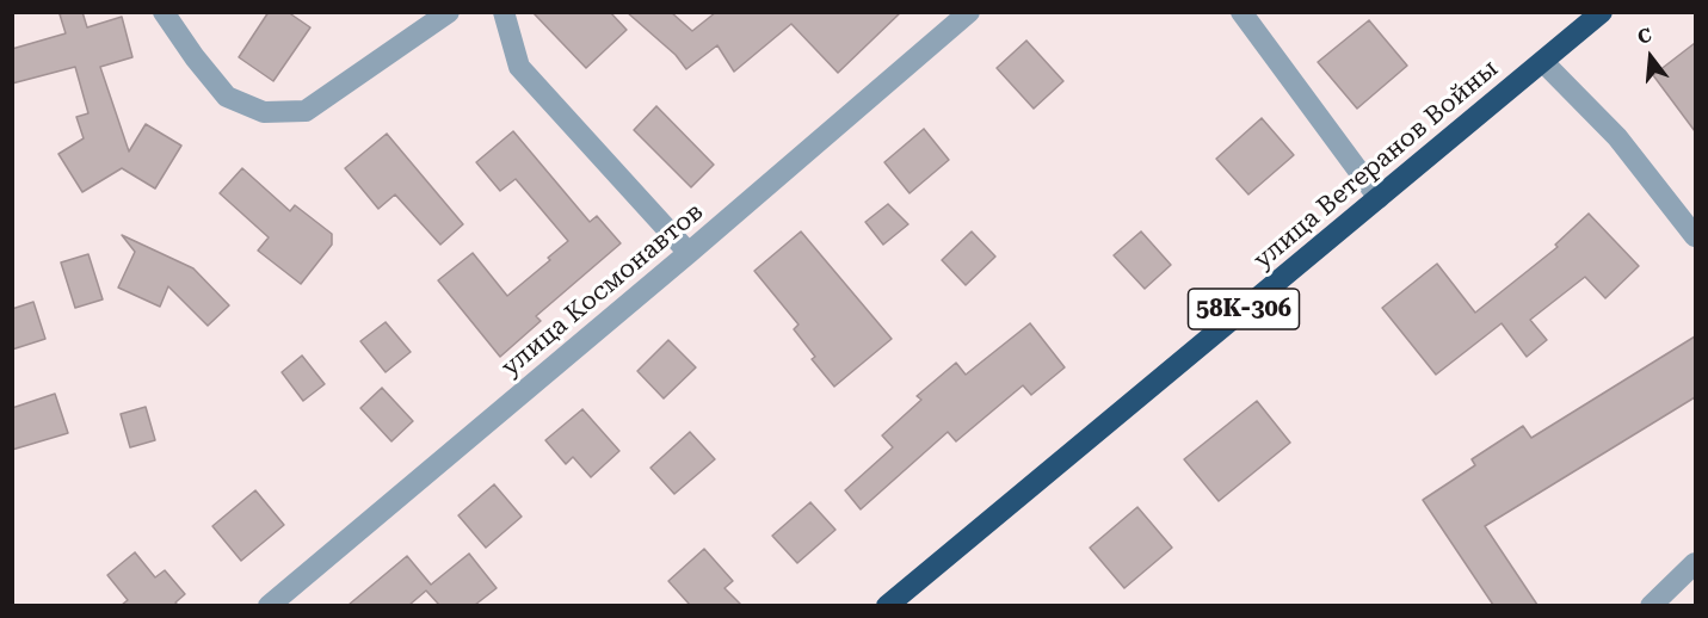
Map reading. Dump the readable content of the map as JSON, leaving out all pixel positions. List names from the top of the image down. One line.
{"streets":{"highway":["улица Ветеранов Войны","58К-306"],"street":["улица Космонавтов"]},"north":"top"}
